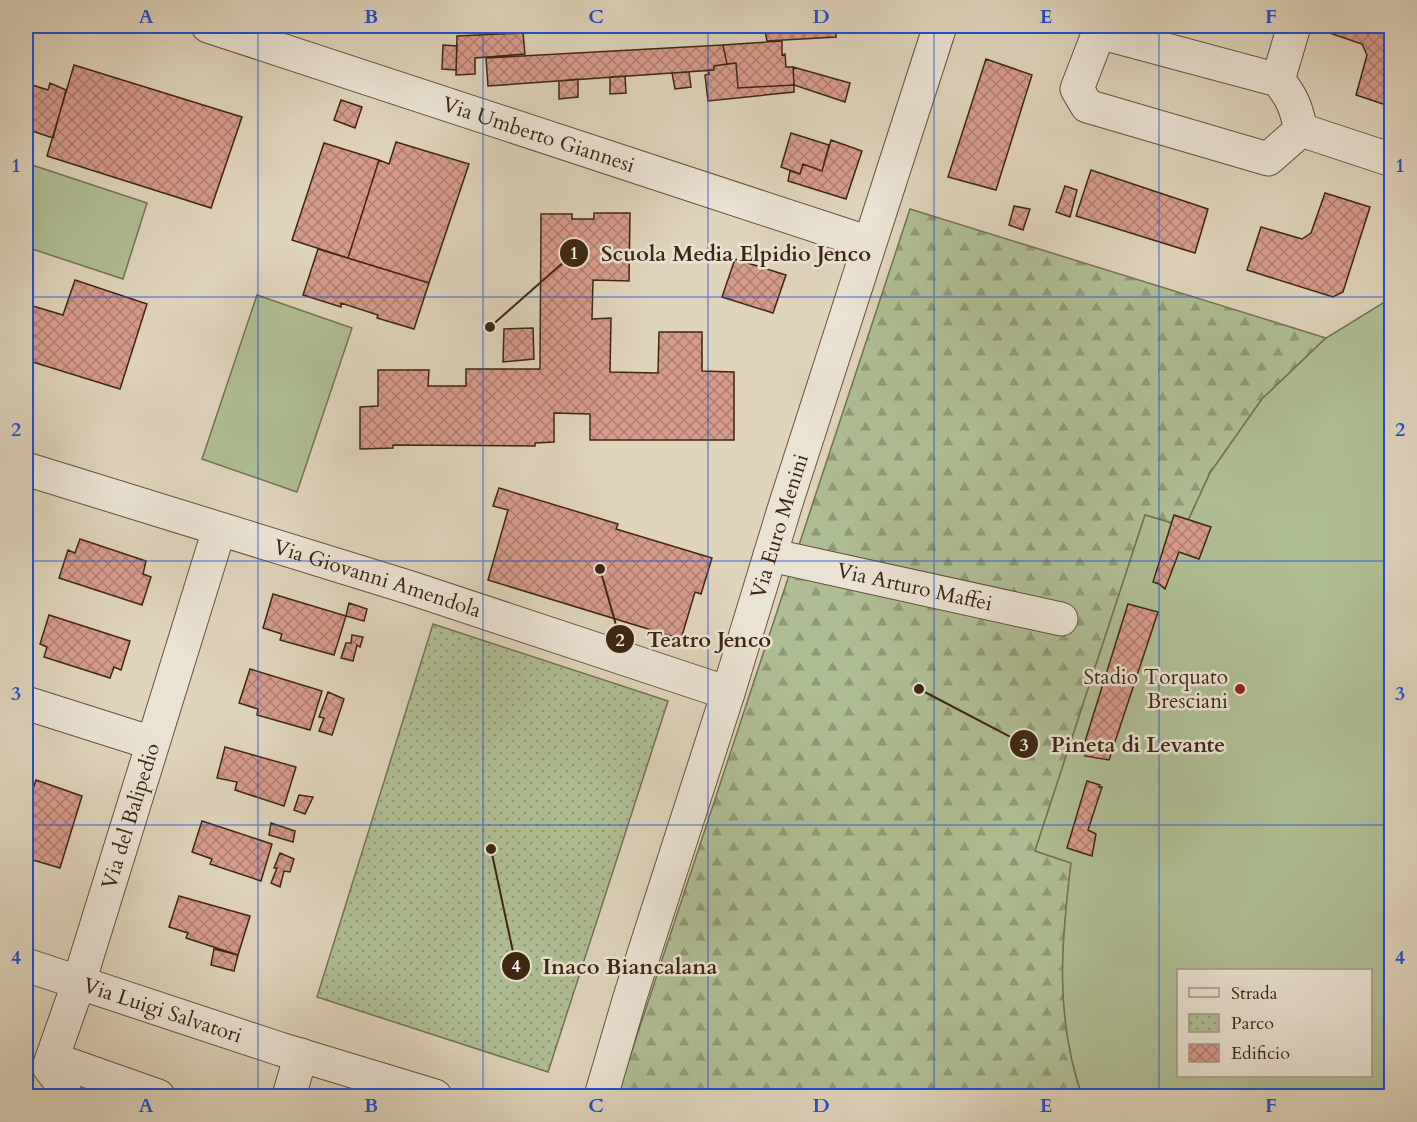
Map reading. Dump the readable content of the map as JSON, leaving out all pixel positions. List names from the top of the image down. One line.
{"streets":{"street":["Via Umberto Giannesi","Via Euro Menini","Via Giovanni Amendola","Via Arturo Maffei","Via del Balipedio","Via Luigi Salvatori"]},"crossings":[["Via Umberto Giannesi","Via Euro Menini"],["Via Euro Menini","Via Giovanni Amendola"],["Via Euro Menini","Via Arturo Maffei"],["Via Giovanni Amendola","Via del Balipedio"],["Via del Balipedio","Via Luigi Salvatori"]],"places":["Scuola Media Elpidio Jenco","Teatro Jenco","Pineta di Levante","Stadio Torquato Bresciani","Inaco Biancalana"],"legend":["Strada","Parco","Edificio"],"grid":{"columns":["A","B","C","D","E","F"],"rows":["1","2","3","4"]}}
